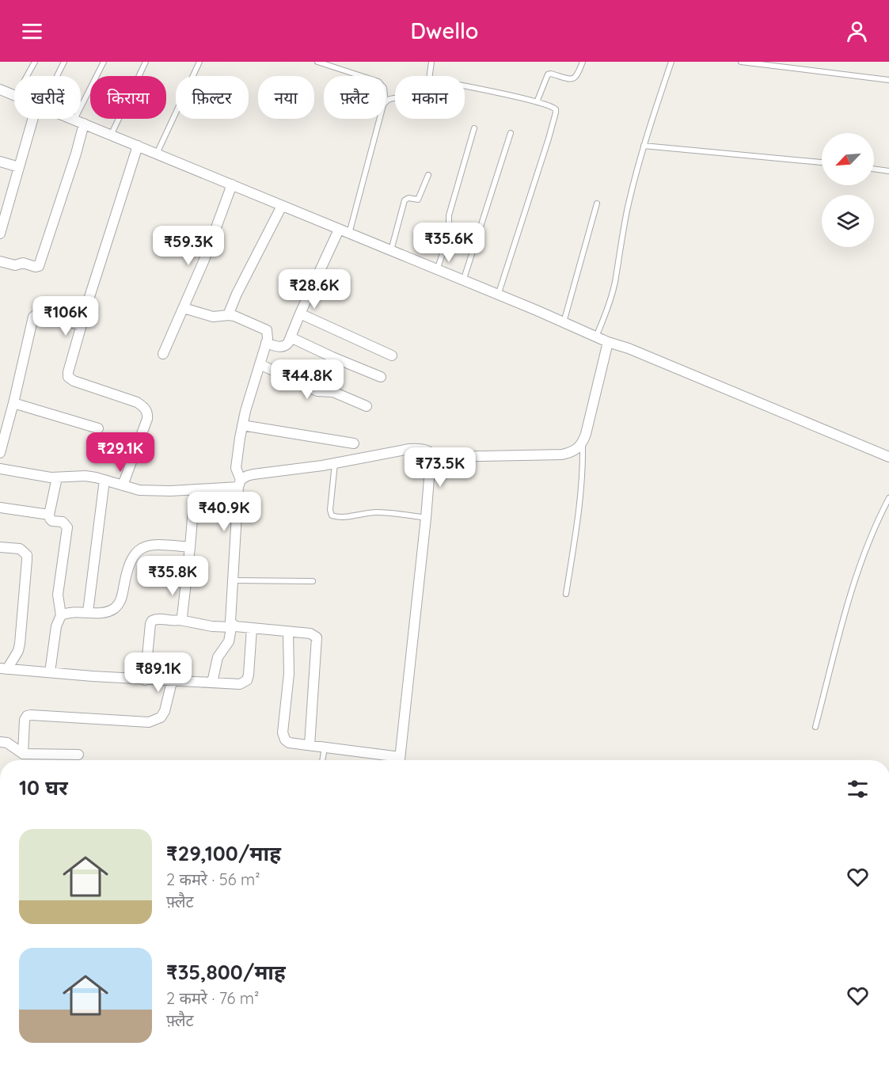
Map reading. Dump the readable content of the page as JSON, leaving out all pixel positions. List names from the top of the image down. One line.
{"north":"bottom left","page":{"header":"Dwello","chip":["खरीदें","किराया","फ़िल्टर","नया","फ़्लैट","मकान"],"price":["₹35.6K","₹59.3K","₹28.6K","₹106K","₹44.8K","₹29.1K","₹73.5K","₹40.9K","₹35.8K","₹89.1K"],"heading":"10 घर","list":[{"name":"₹29,100/माह","note":"2 कमरे · 56 m² · फ़्लैट"},{"name":"₹35,800/माह","note":"2 कमरे · 76 m² · फ़्लैट"}]}}
